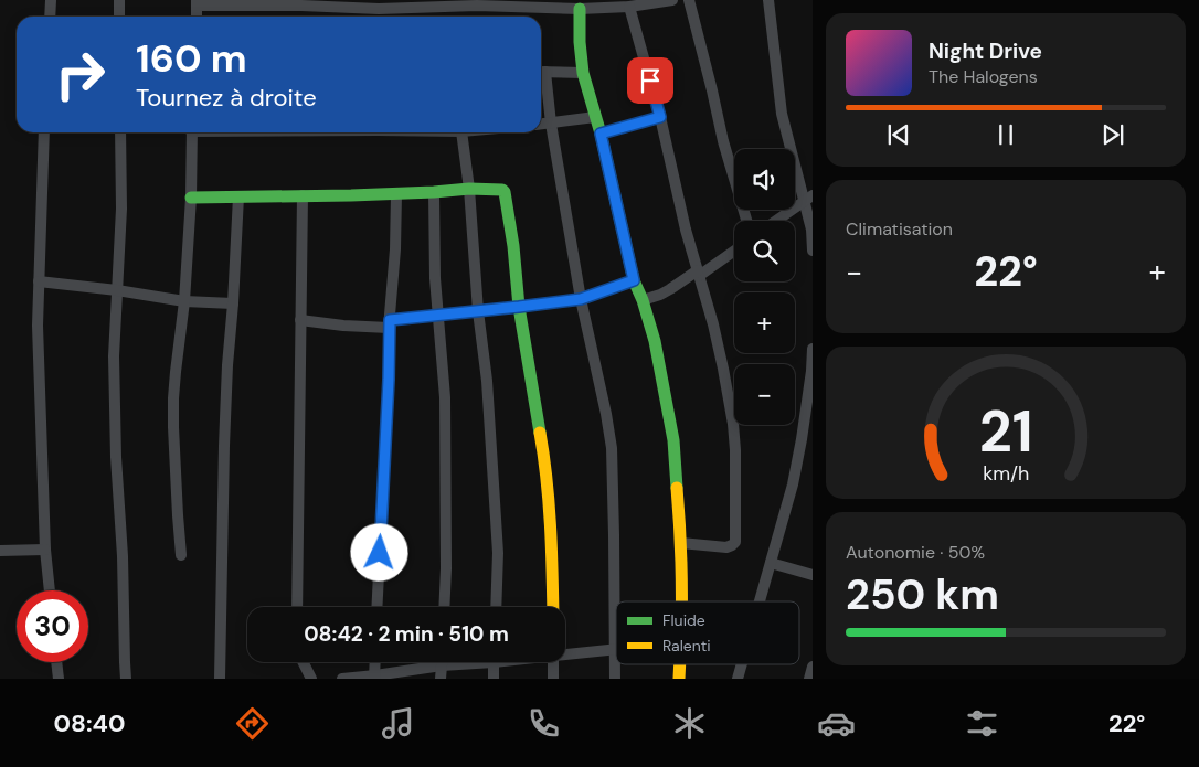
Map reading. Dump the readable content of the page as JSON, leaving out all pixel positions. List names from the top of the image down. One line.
{"legend":["Fluide","Ralenti"],"page":{"turn":["160 m","Tournez à droite"],"song":["Night Drive","The Halogens"],"map_buttons":["+","−"],"tile":["Climatisation",["Autonomie · 50%","250 km"]],"heat":["−","22°","+"],"limit":"30","trip":"08:42 · 2 min · 510 m","tabs":["08:40","22°"],"gauge":["21","km/h"]}}
